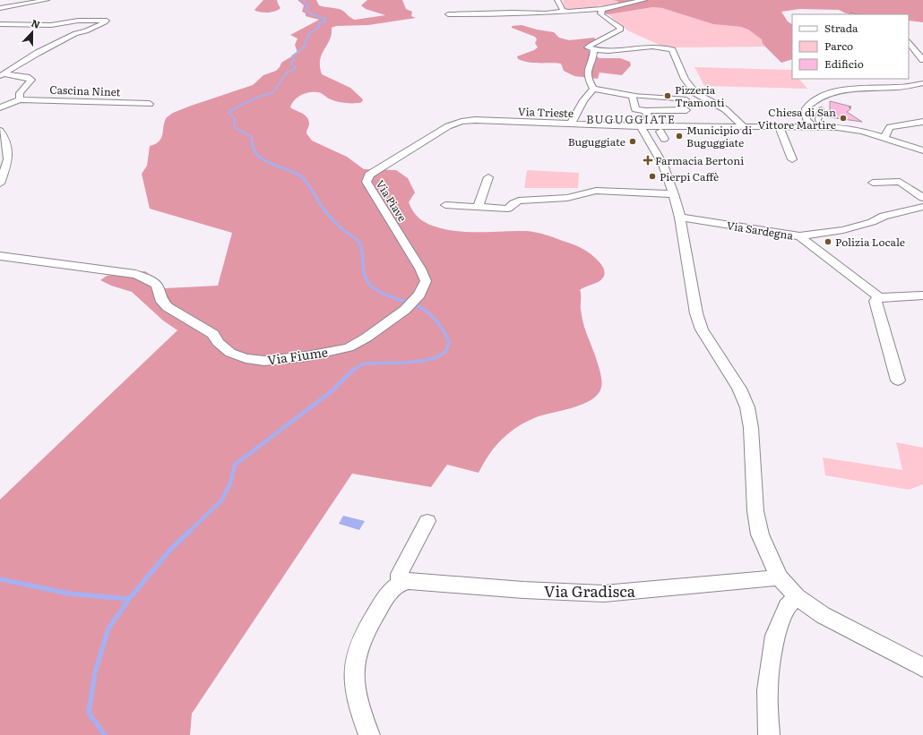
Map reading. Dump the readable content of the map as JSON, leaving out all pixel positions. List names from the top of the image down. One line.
{"streets":{"street":["Cascina Ninet","Via Trieste","Via Piave","Via Sardegna","Via Fiume","Via Gradisca"]},"crossings":[["Via Trieste","Via Piave"],["Via Piave","Via Fiume"]],"districts":["BUGUGGIATE"],"places":{"other":["Pizzeria Tramonti","Chiesa di San Vittore Martire","Municipio di Buguggiate","Buguggiate","Pierpi Caffè","Polizia Locale"],"health":["Farmacia Bertoni"]},"legend":["Strada","Parco","Edificio"],"north":"top"}
